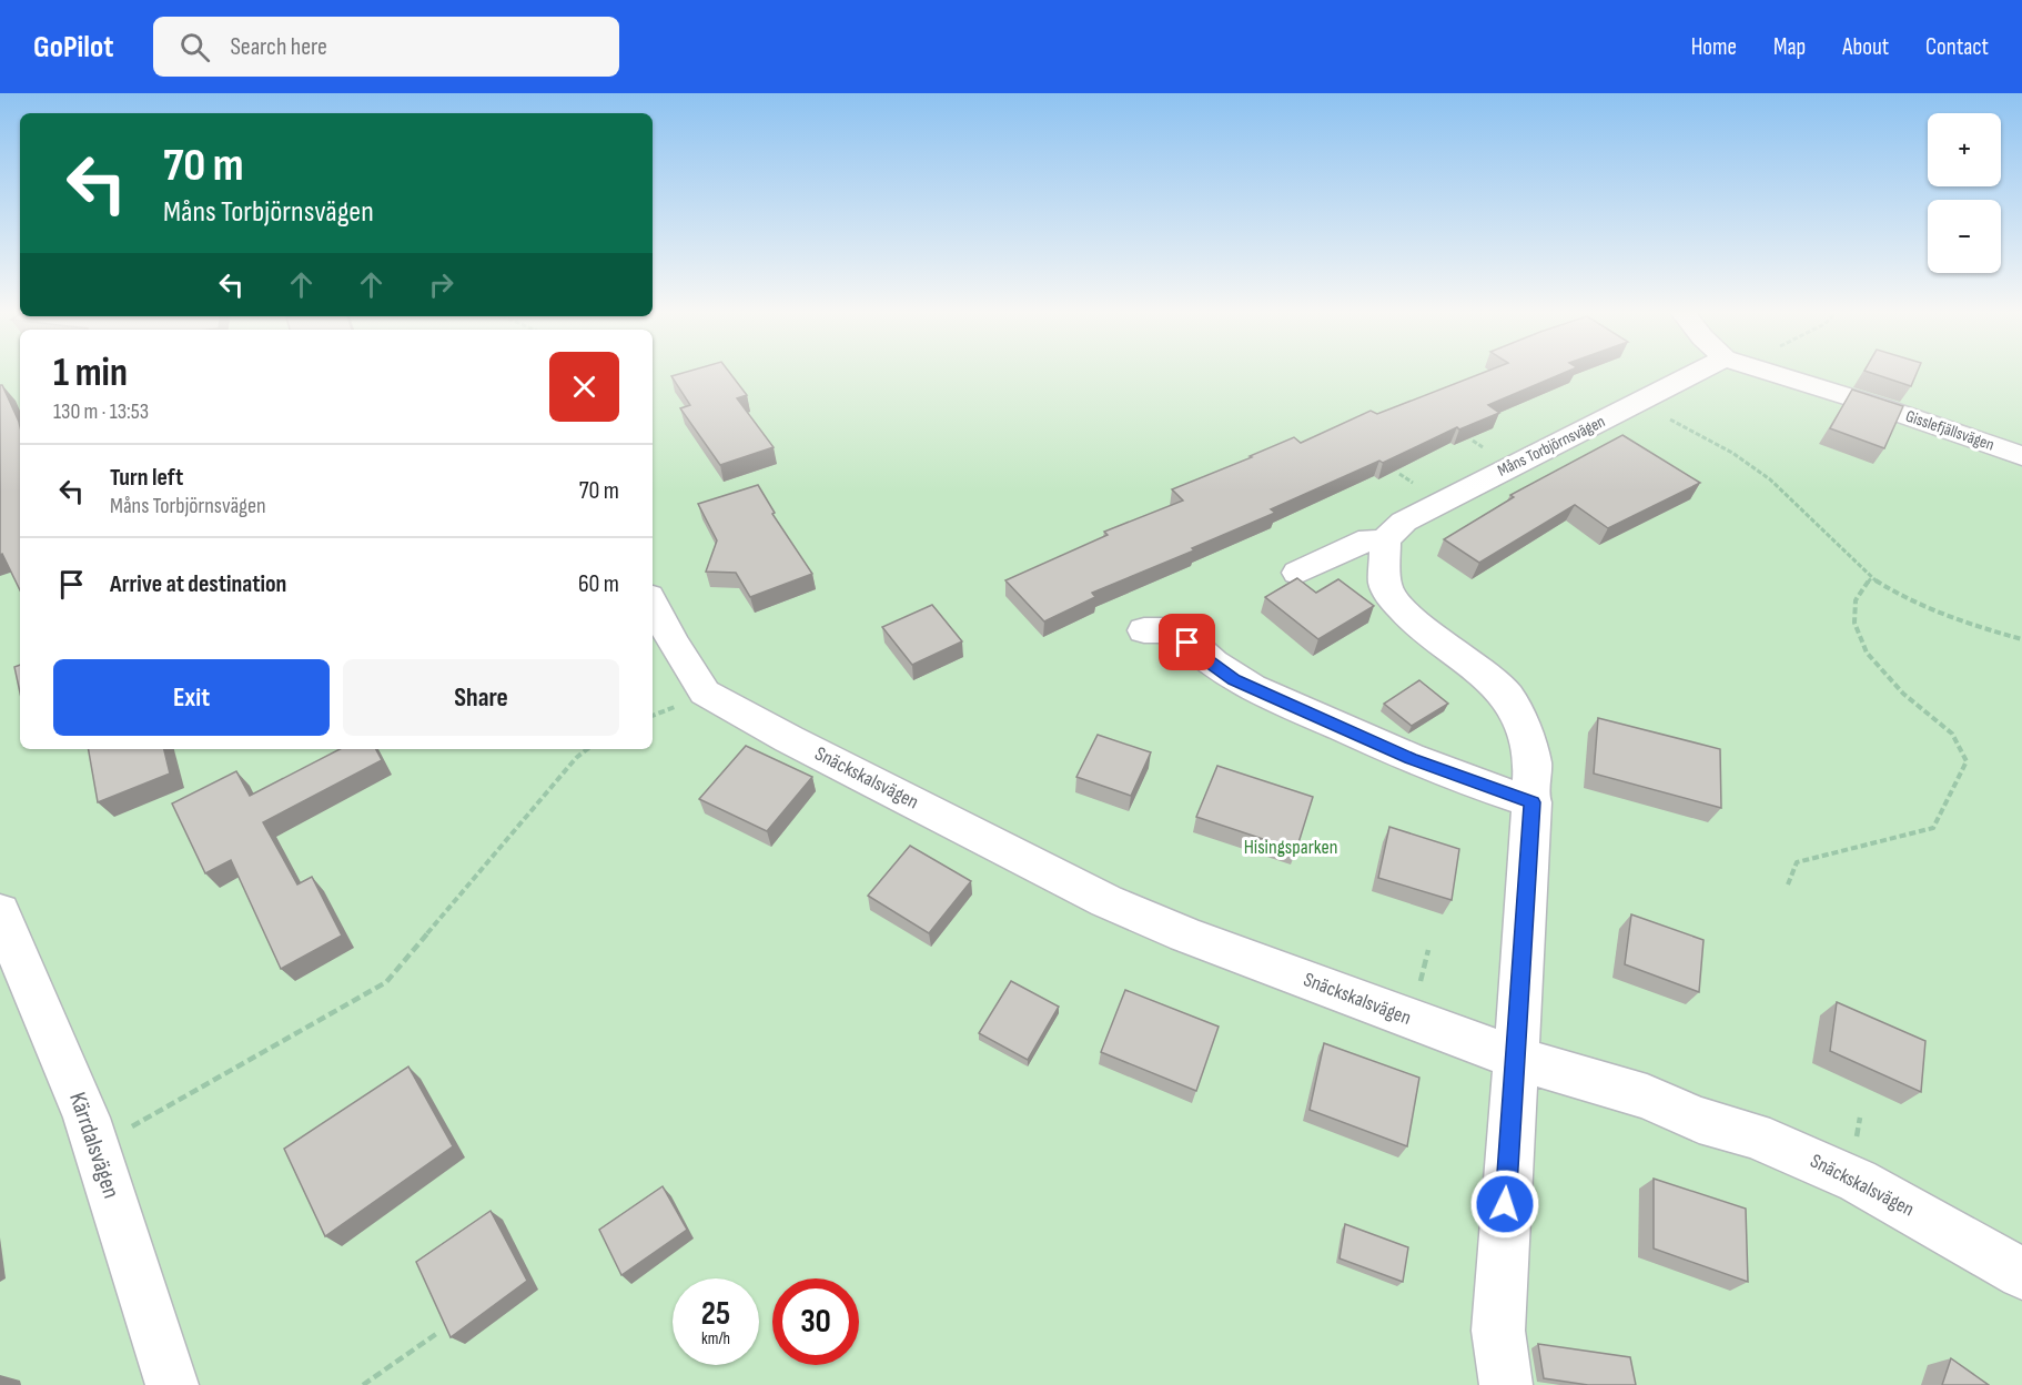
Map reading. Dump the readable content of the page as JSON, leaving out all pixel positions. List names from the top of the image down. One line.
{"streets":{"street":["Gisslefjällsvägen","Måns Torbjörnsvägen","Snäckskalsvägen","Kärrdalsvägen"]},"parks":["Hisingsparken"],"page":{"header":"GoPilot","search":"Search here","nav":["Home","Map","About","Contact"],"map_buttons":["+","−"],"turn":["70 m","Måns Torbjörnsvägen"],"heading":["1 min","130 m · 13:53"],"list":[{"name":"Turn left","note":"Måns Torbjörnsvägen","value":"70 m"},{"name":"Arrive at destination","value":"60 m"}],"buttons":["Exit","Share"],"speed":"25 km/h","limit":"30"}}
